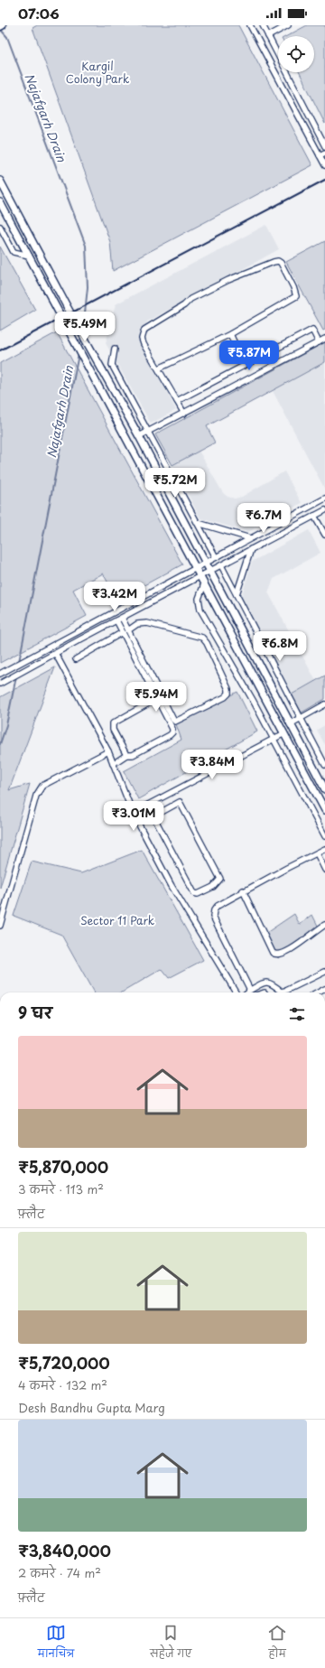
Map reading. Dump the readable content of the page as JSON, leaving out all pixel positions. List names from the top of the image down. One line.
{"water":["Najafgarh Drain"],"parks":["Kargil Colony Park","Sector 11 Park"],"page":{"status":"07:06","price":["₹5.49M","₹5.87M","₹5.72M","₹6.7M","₹3.42M","₹6.8M","₹5.94M","₹3.84M","₹3.01M"],"heading":"9 घर","list":[{"name":"₹5,870,000","note":"3 कमरे · 113 m² · फ़्लैट"},{"name":"₹5,720,000","note":"4 कमरे · 132 m² · Desh Bandhu Gupta Marg"},{"name":"₹3,840,000","note":"2 कमरे · 74 m² · फ़्लैट"}],"tabs":["मानचित्र","सहेजे गए","होम"]}}
